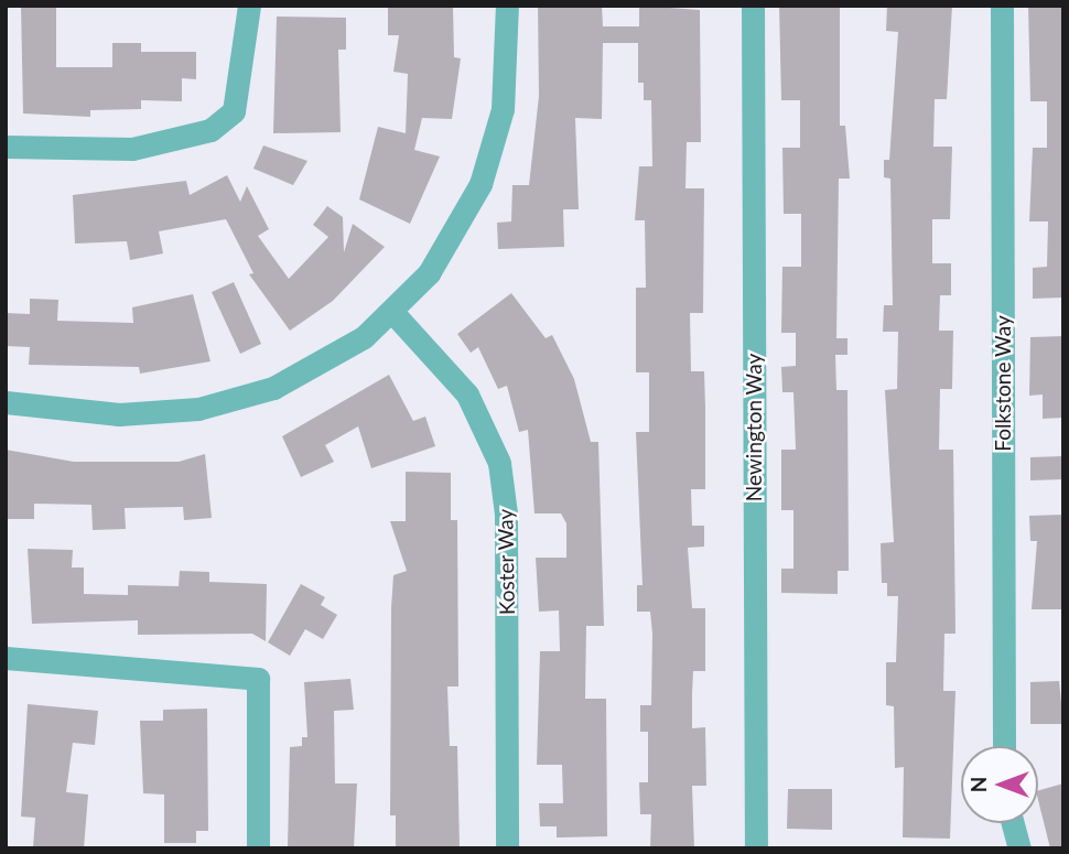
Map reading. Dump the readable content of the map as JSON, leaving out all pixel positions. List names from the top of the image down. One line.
{"streets":{"street":["Folkstone Way","Newington Way","Koster Way"]},"north":"left"}
